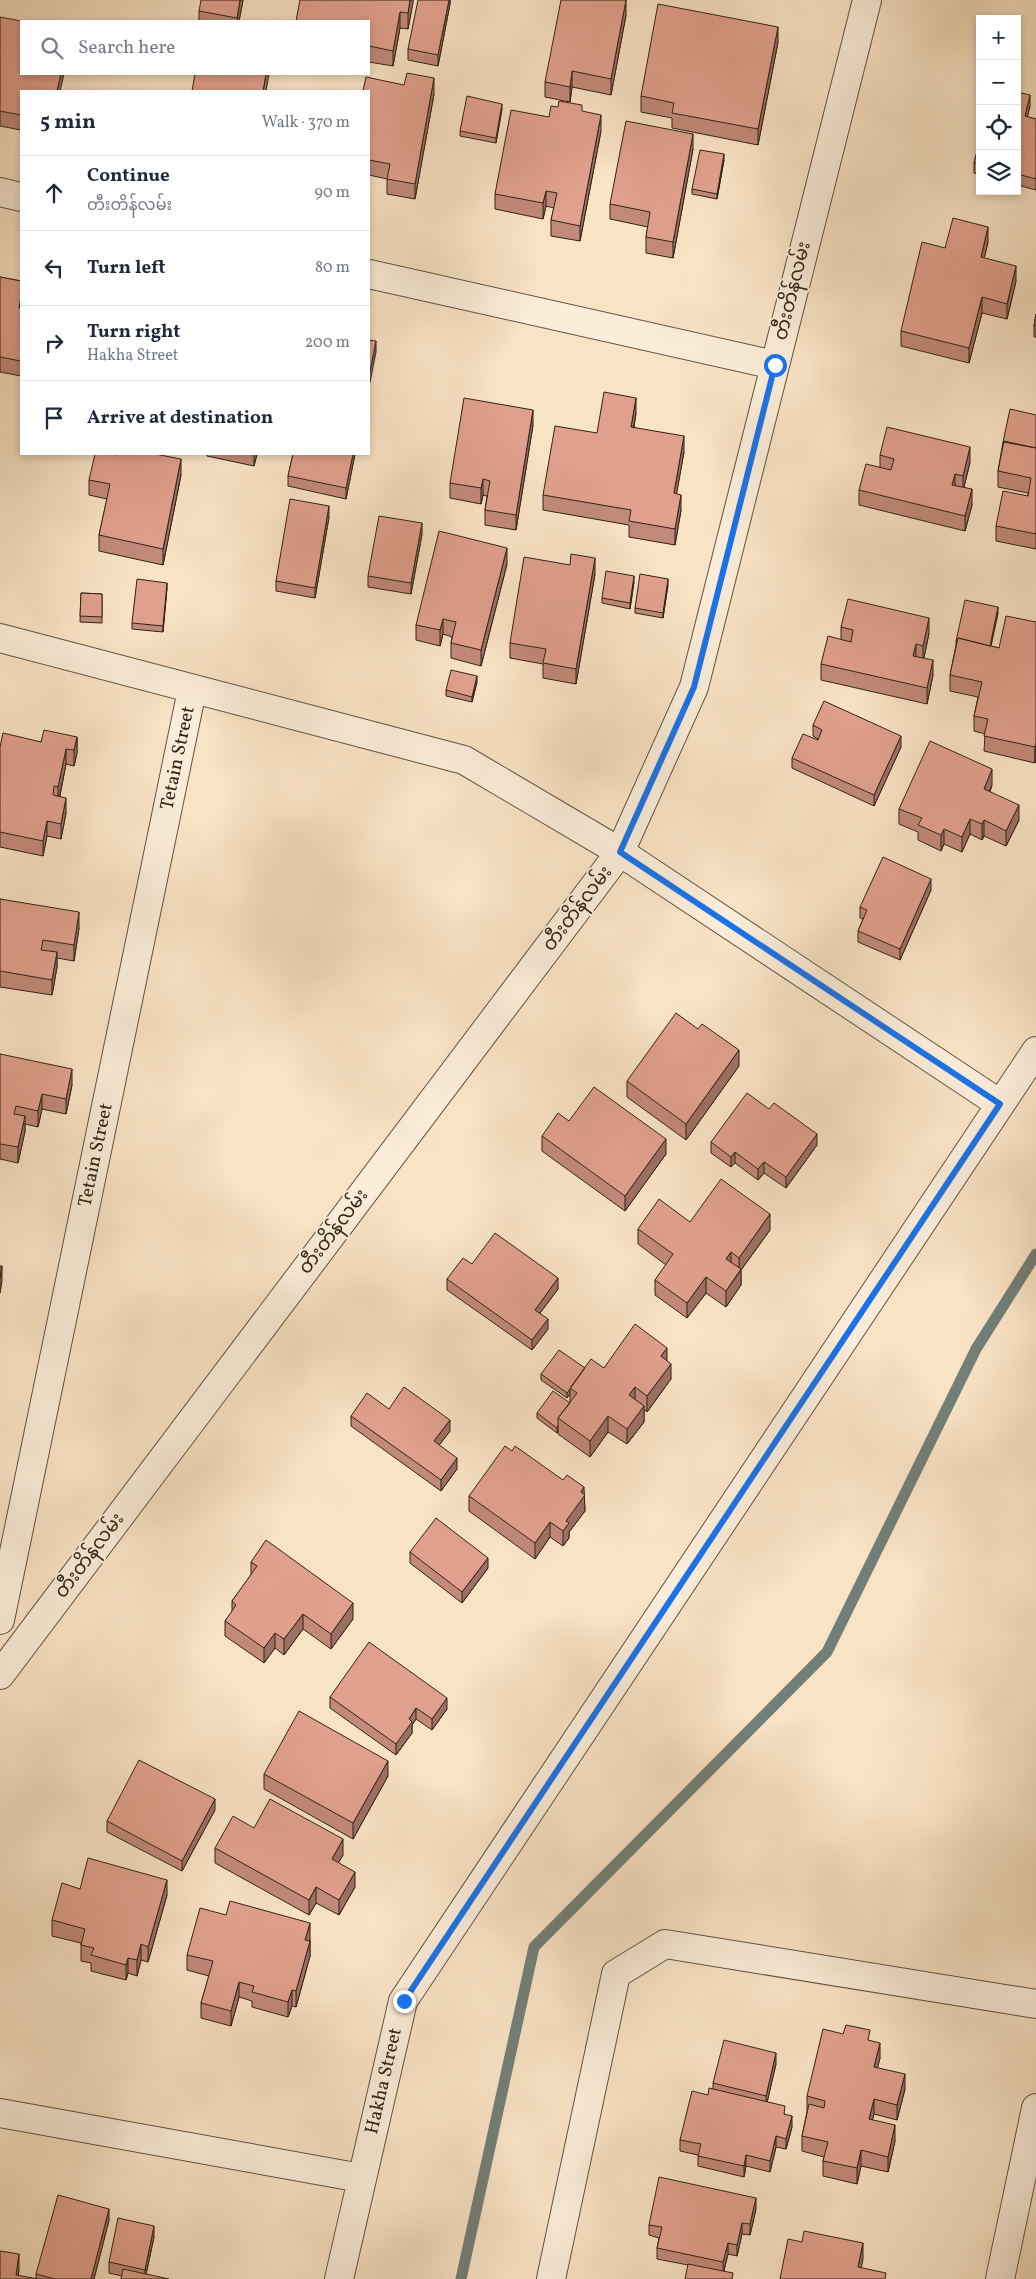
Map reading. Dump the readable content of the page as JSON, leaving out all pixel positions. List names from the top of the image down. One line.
{"streets":{"street":["တီးတိန်လမ်း","Tetain Street","Hakha Street"]},"page":{"map_buttons":["+","−"],"search":"Search here","heading":["5 min","Walk · 370 m"],"list":[["Continue","တီးတိန်လမ်း","90 m"],["Turn left","80 m"],["Turn right","Hakha Street","200 m"],"Arrive at destination"]}}
